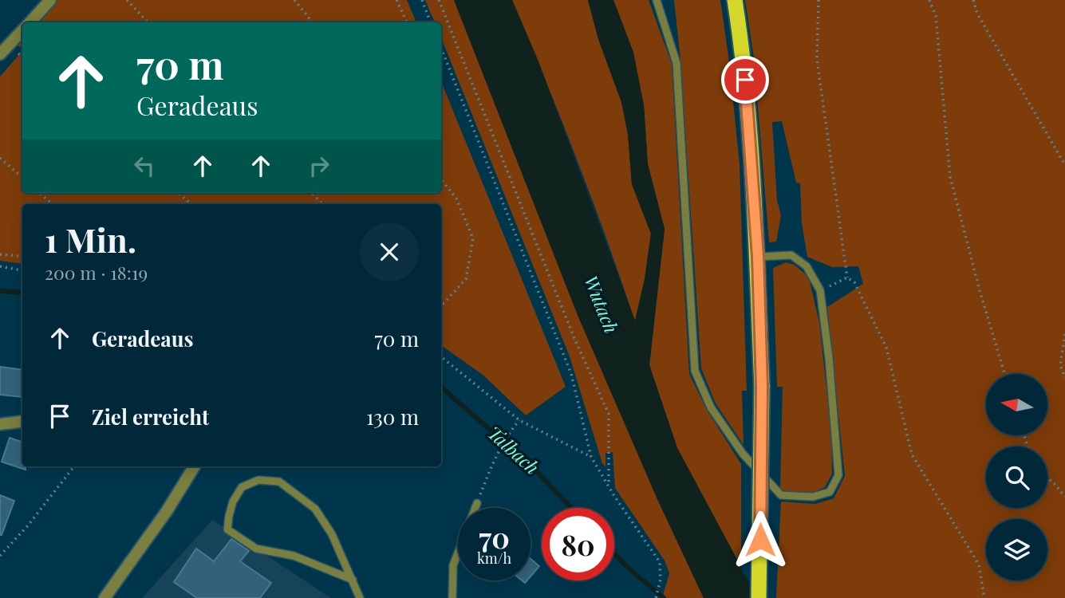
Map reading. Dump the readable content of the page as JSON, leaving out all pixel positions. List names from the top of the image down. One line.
{"water":["Wutach","Talbach"],"north":"left","page":{"turn":["70 m","Geradeaus"],"heading":["1 Min.","200 m · 18:19"],"list":[{"name":"Geradeaus","value":"70 m"},{"name":"Ziel erreicht","value":"130 m"}],"speed":"70 km/h","limit":"80"}}
